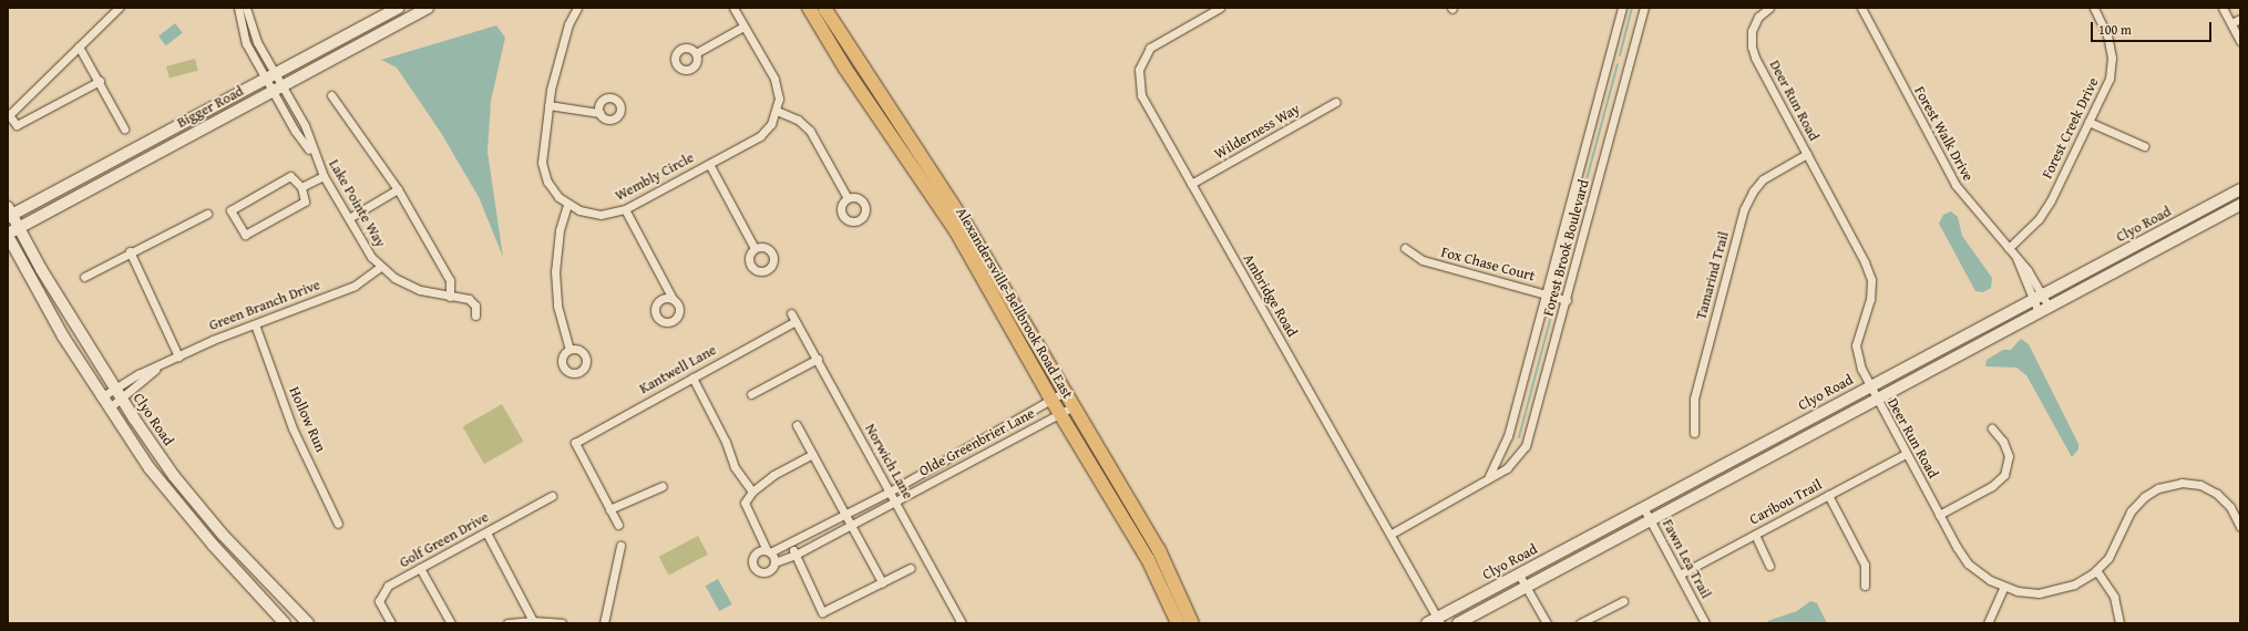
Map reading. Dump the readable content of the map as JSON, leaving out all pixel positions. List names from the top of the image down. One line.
{"streets":{"main road":["Alexandersville-Bellbrook Road East"],"street":["Deer Run Road","Bigger Road","Forest Creek Drive","Wilderness Way","Forest Walk Drive","Wembly Circle","Lake Pointe Way","Clyo Road","Forest Brook Boulevard","Fox Chase Court","Tamarind Trail","Ambridge Road","Green Branch Drive","Kantwell Lane","Hollow Run","Olde Greenbrier Lane","Norwich Lane","Caribou Trail","Golf Green Drive","Fawn Lea Trail"]},"crossings":[["Deer Run Road","Clyo Road"],["Deer Run Road","Tamarind Trail"],["Deer Run Road","Caribou Trail"],["Bigger Road","Lake Pointe Way"],["Bigger Road","Clyo Road"],["Forest Creek Drive","Forest Walk Drive"],["Wilderness Way","Ambridge Road"],["Forest Walk Drive","Clyo Road"],["Lake Pointe Way","Green Branch Drive"],["Clyo Road","Ambridge Road"],["Clyo Road","Green Branch Drive"],["Clyo Road","Fawn Lea Trail"],["Forest Brook Boulevard","Fox Chase Court"],["Forest Brook Boulevard","Ambridge Road"],["Alexandersville-Bellbrook Road East","Olde Greenbrier Lane"],["Green Branch Drive","Hollow Run"],["Kantwell Lane","Norwich Lane"],["Olde Greenbrier Lane","Norwich Lane"],["Caribou Trail","Fawn Lea Trail"]],"scale_bar":"100 m"}
